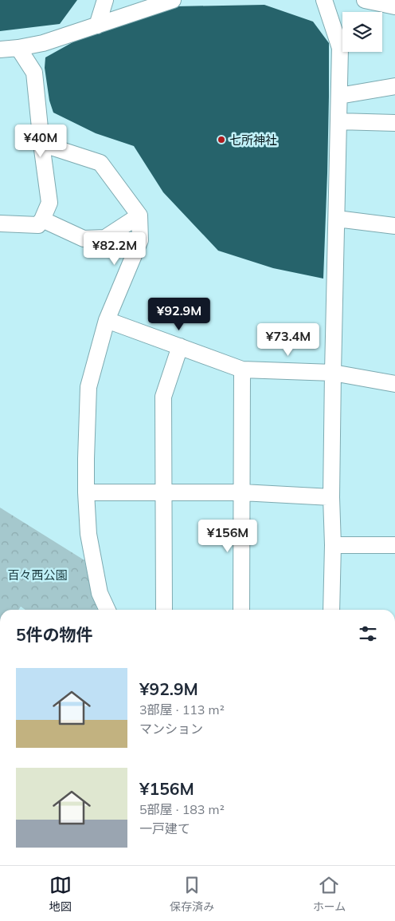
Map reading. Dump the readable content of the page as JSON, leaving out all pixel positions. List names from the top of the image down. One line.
{"parks":["百々西公園"],"places":["七所神社"],"page":{"price":["¥40M","¥82.2M","¥92.9M","¥73.4M","¥156M"],"heading":"5件の物件","list":[{"name":"¥92.9M","note":"3部屋 · 113 m² · マンション"},{"name":"¥156M","note":"5部屋 · 183 m² · 一戸建て"}],"tabs":["地図","保存済み","ホーム"]}}
